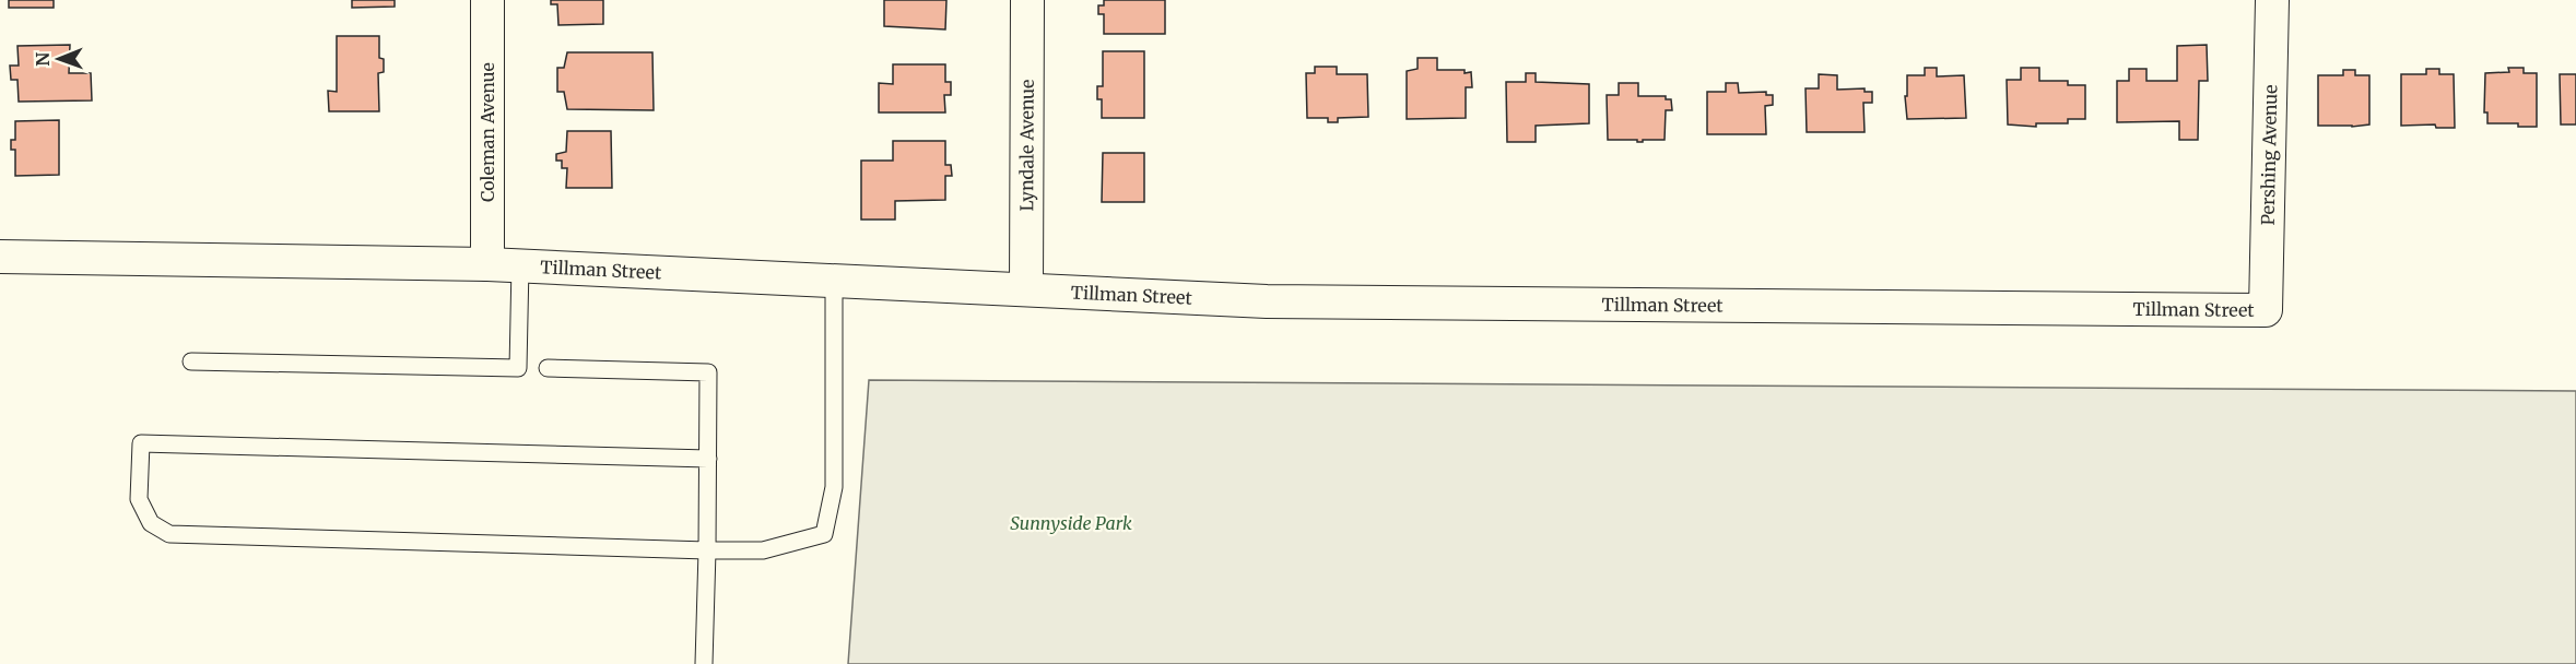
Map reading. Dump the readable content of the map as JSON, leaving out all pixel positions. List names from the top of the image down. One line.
{"streets":{"street":["Coleman Avenue","Lyndale Avenue","Pershing Avenue","Tillman Street"]},"crossings":[["Coleman Avenue","Tillman Street"],["Lyndale Avenue","Tillman Street"],["Pershing Avenue","Tillman Street"]],"parks":["Sunnyside Park"],"north":"left"}
